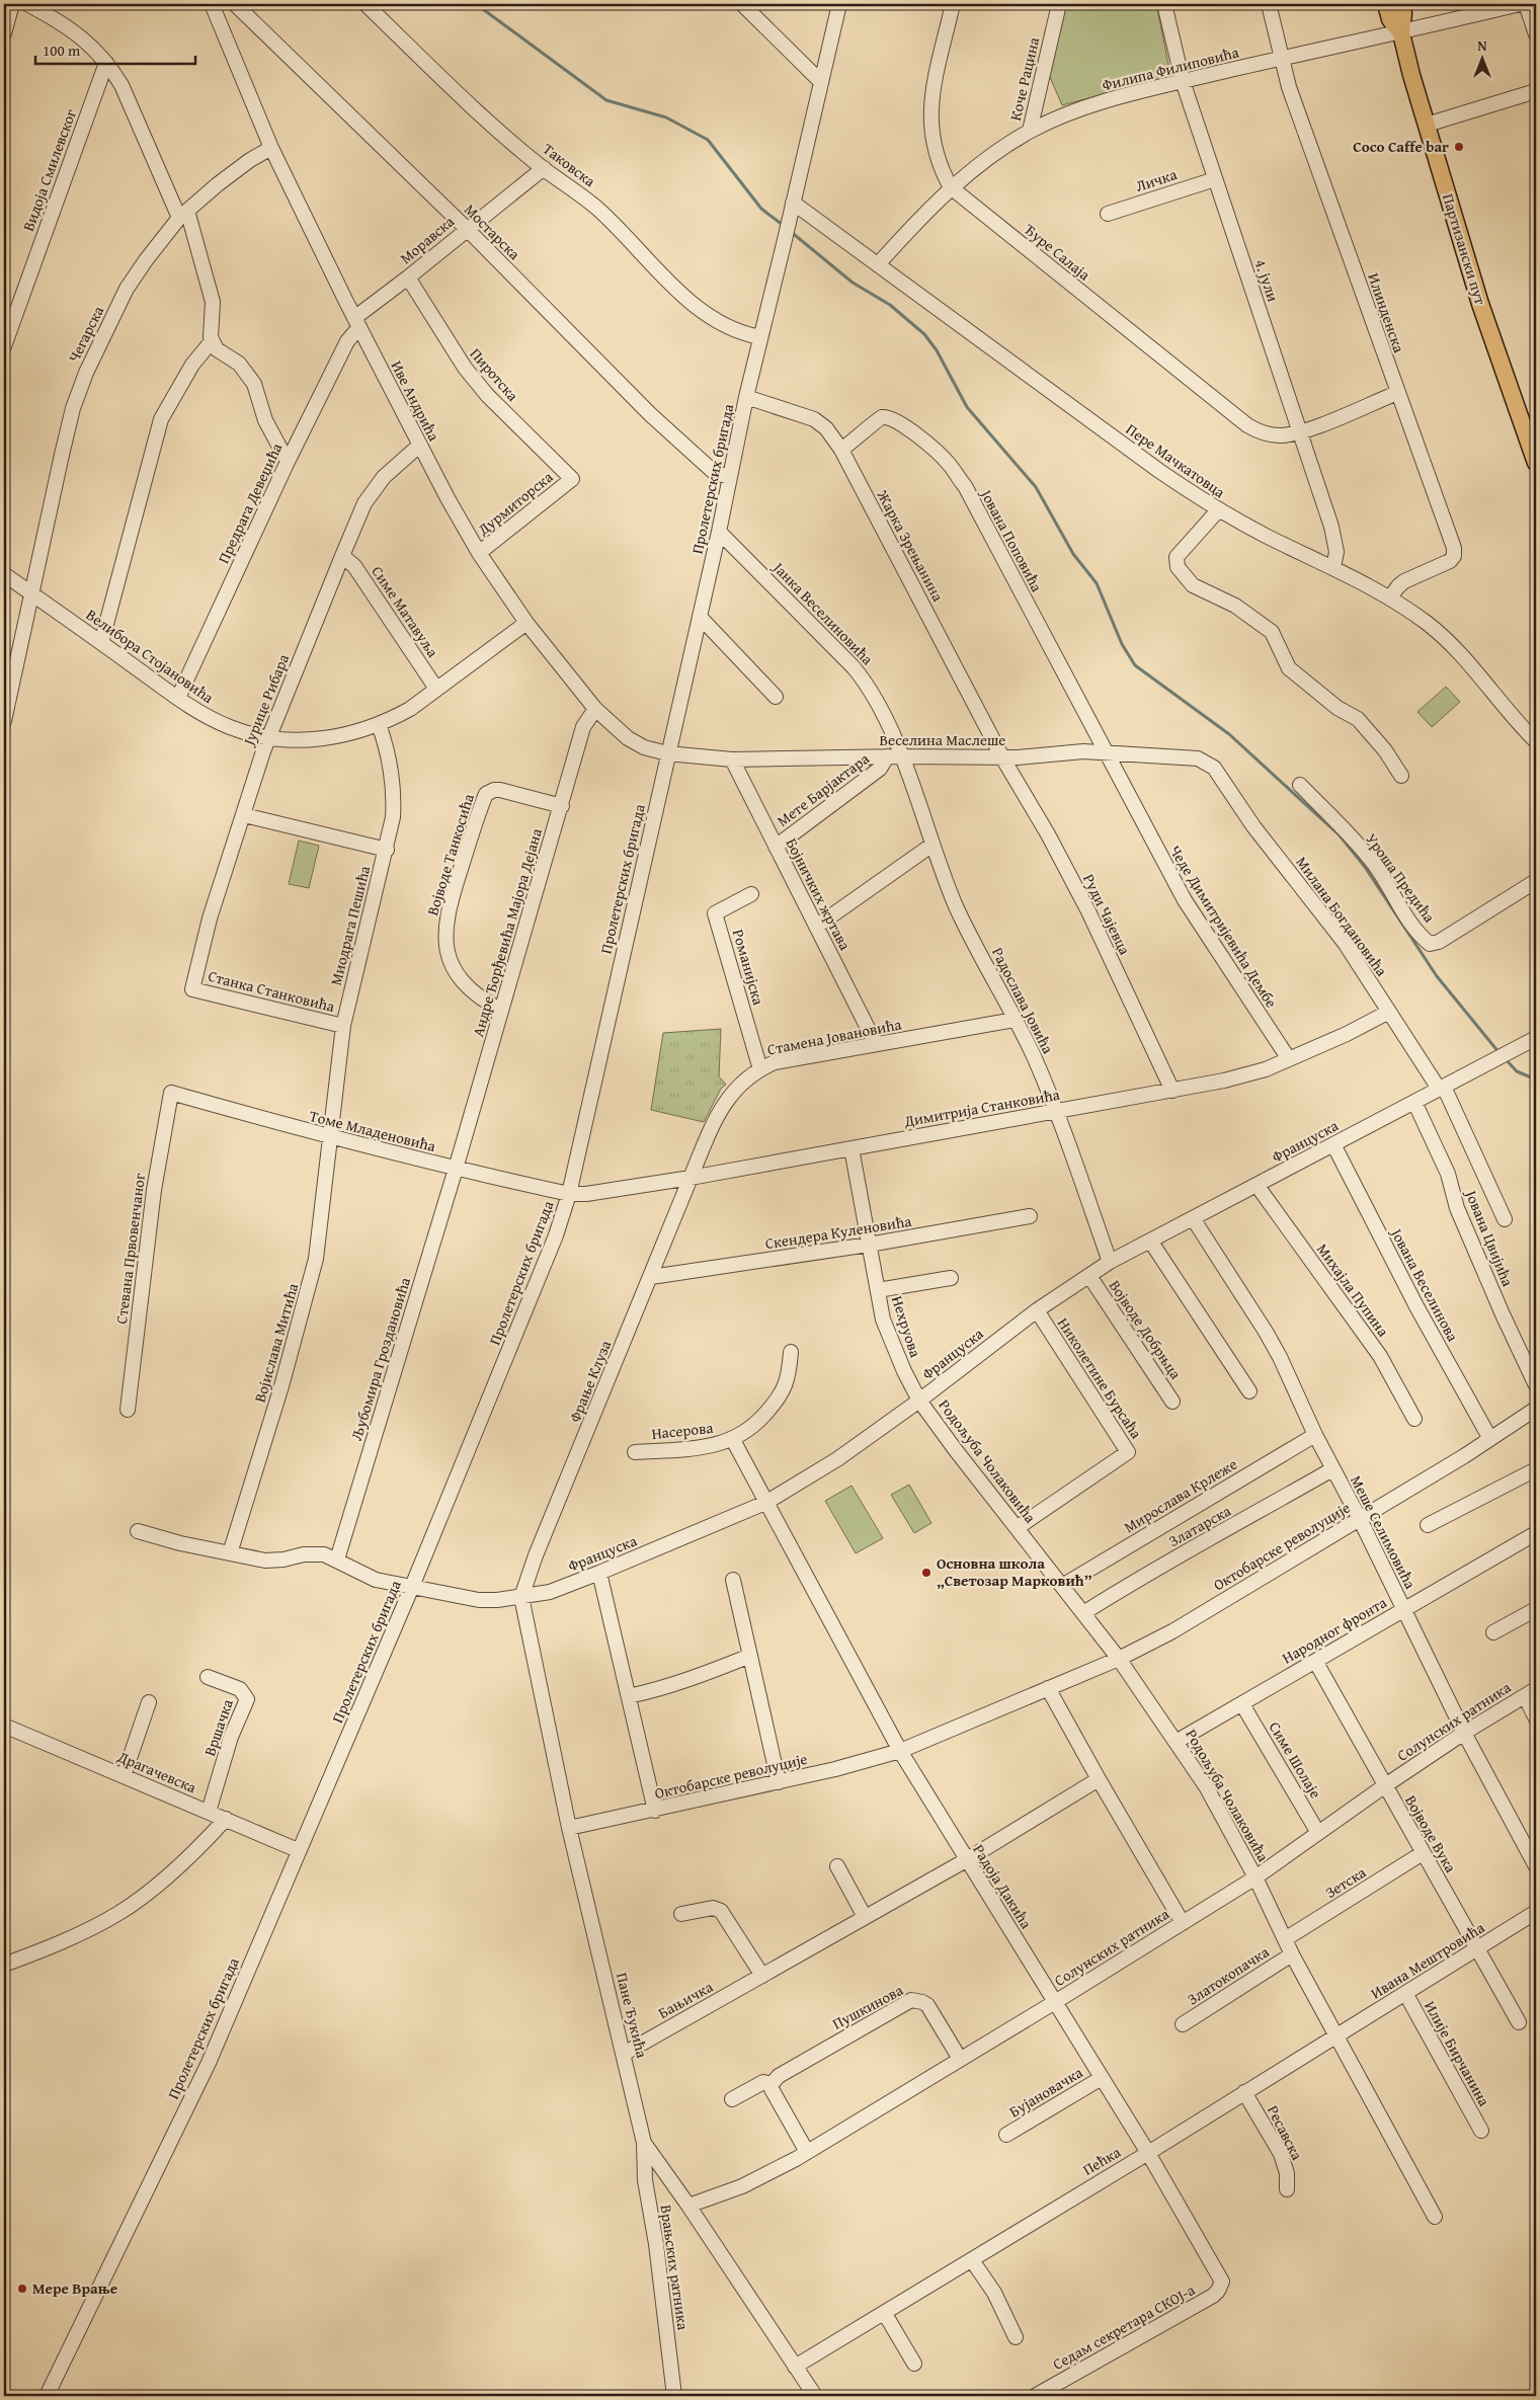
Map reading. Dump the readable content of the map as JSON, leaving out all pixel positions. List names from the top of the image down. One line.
{"streets":{"main road":["Партизански пут"],"street":["Филипа Филиповића","Коче Рацина","Таковска","Видоја Смилевског","Личка","Мостарска","Моравска","Ђуре Салаја","4. јули","Илинденска","Чегарска","Пиротска","Иве Андрића","Пере Мачкатовца","Пролетерских бригада","Предрага Девеџића","Дурмиторска","Јована Поповића","Жарка Зрењанина","Симе Матавуља","Јанка Веселиновића","Велибора Стојановића","Јурице Рибара","Веселина Маслеше","Мете Барјактара","Војводе Танкосића","Уроша Предића","Бојничких жртава","Руди Чајевца","Милана Богдановића","Миодрага Пешића","Чеде Димитријевића Дембе","Андре Ђорђевића Мајора Дејана","Романијска","Станка Станковића","Радослава Јовића","Стамена Јовановића","Димитрија Станковића","Томе Младеновића","Француска","Скендера Куленовића","Јована Цвијића","Стевана Првовенчаног","Јована Веселинова","Михајла Пупина","Нехруова","Војводе Добрњца","Војислава Митића","Љубомира Гроздановића","Николетине Бурсаћа","Фрање Клуза","Насерова","Родољуба Чолаковића","Мирослава Крлеже","Златарска","Меше Селимовића","Октобарске револуције","Народног фронта","Солунских ратника","Вршачка","Симе Шолаје","Драгачевска","Војводе Вука","Зетска","Радоја Дакића","Ивана Мештровића","Златокопачка","Бањичка","Пушкинова","Пане Ђукића","Илије Бирчанина","Бујановачка","Ресавска","Пећка","Врањских ратника","Седам секретара СКОЈ-а"]},"crossings":[["Филипа Филиповића","Коче Рацина"],["Филипа Филиповића","Партизански пут"],["Филипа Филиповића","Ђуре Салаја"],["Филипа Филиповића","4. јули"],["Филипа Филиповића","Илинденска"],["Филипа Филиповића","Пере Мачкатовца"],["Таковска","Моравска"],["Таковска","Пролетерских бригада"],["Личка","4. јули"],["Мостарска","Моравска"],["Мостарска","Пролетерских бригада"],["Моравска","Пиротска"],["Моравска","Иве Андрића"],["Моравска","Предрага Девеџића"],["Ђуре Салаја","4. јули"],["Ђуре Салаја","Илинденска"],["4. јули","Пере Мачкатовца"],["Илинденска","Пере Мачкатовца"],["Чегарска","Иве Андрића"],["Чегарска","Велибора Стојановића"],["Пиротска","Дурмиторска"],["Иве Андрића","Пролетерских бригада"],["Иве Андрића","Предрага Девеџића"],["Иве Андрића","Дурмиторска"],["Иве Андрића","Велибора Стојановића"],["Иве Андрића","Јурице Рибара"],["Иве Андрића","Веселина Маслеше"],["Иве Андрића","Андре Ђорђевића Мајора Дејана"],["Пере Мачкатовца","Пролетерских бригада"],["Пролетерских бригада","Жарка Зрењанина"],["Пролетерских бригада","Јанка Веселиновића"],["Пролетерских бригада","Веселина Маслеше"],["Пролетерских бригада","Димитрија Станковића"],["Пролетерских бригада","Томе Младеновића"],["Пролетерских бригада","Француска"],["Пролетерских бригада","Драгачевска"],["Предрага Девеџића","Велибора Стојановића"],["Јована Поповића","Жарка Зрењанина"],["Јована Поповића","Веселина Маслеше"],["Јована Поповића","Чеде Димитријевића Дембе"],["Жарка Зрењанина","Веселина Маслеше"],["Жарка Зрењанина","Руди Чајевца"],["Симе Матавуља","Велибора Стојановића"],["Симе Матавуља","Јурице Рибара"],["Јанка Веселиновића","Веселина Маслеше"],["Јанка Веселиновића","Радослава Јовића"],["Велибора Стојановића","Јурице Рибара"],["Велибора Стојановића","Миодрага Пешића"],["Јурице Рибара","Станка Станковића"],["Веселина Маслеше","Мете Барјактара"],["Веселина Маслеше","Бојничких жртава"],["Веселина Маслеше","Руди Чајевца"],["Веселина Маслеше","Милана Богдановића"],["Веселина Маслеше","Чеде Димитријевића Дембе"],["Веселина Маслеше","Радослава Јовића"],["Мете Барјактара","Бојничких жртава"],["Војводе Танкосића","Андре Ђорђевића Мајора Дејана"],["Бојничких жртава","Стамена Јовановића"],["Руди Чајевца","Димитрија Станковића"],["Милана Богдановића","Димитрија Станковића"],["Милана Богдановића","Француска"],["Милана Богдановића","Јована Цвијића"],["Миодрага Пешића","Станка Станковића"],["Миодрага Пешића","Томе Младеновића"],["Миодрага Пешића","Војислава Митића"],["Чеде Димитријевића Дембе","Димитрија Станковића"],["Андре Ђорђевића Мајора Дејана","Томе Младеновића"],["Андре Ђорђевића Мајора Дејана","Љубомира Гроздановића"],["Романијска","Стамена Јовановића"],["Радослава Јовића","Стамена Јовановића"],["Радослава Јовића","Димитрија Станковића"],["Радослава Јовића","Француска"],["Стамена Јовановића","Димитрија Станковића"],["Стамена Јовановића","Фрање Клуза"],["Димитрија Станковића","Томе Младеновића"],["Димитрија Станковића","Нехруова"],["Димитрија Станковића","Фрање Клуза"],["Томе Младеновића","Стевана Првовенчаног"],["Томе Младеновића","Војислава Митића"],["Томе Младеновића","Љубомира Гроздановића"],["Француска","Јована Цвијића"],["Француска","Јована Веселинова"],["Француска","Михајла Пупина"],["Француска","Нехруова"],["Француска","Војводе Добрњца"],["Француска","Љубомира Гроздановића"],["Француска","Николетине Бурсаћа"],["Француска","Фрање Клуза"],["Француска","Насерова"],["Француска","Родољуба Чолаковића"],["Француска","Меше Селимовића"],["Француска","Радоја Дакића"],["Француска","Пане Ђукића"],["Скендера Куленовића","Нехруова"],["Скендера Куленовића","Фрање Клуза"],["Јована Веселинова","Октобарске револуције"],["Нехруова","Родољуба Чолаковића"],["Николетине Бурсаћа","Родољуба Чолаковића"],["Фрање Клуза","Пане Ђукића"],["Насерова","Радоја Дакића"],["Родољуба Чолаковића","Мирослава Крлеже"],["Родољуба Чолаковића","Златарска"],["Родољуба Чолаковића","Октобарске револуције"],["Родољуба Чолаковића","Народног фронта"],["Родољуба Чолаковића","Солунских ратника"],["Родољуба Чолаковића","Зетска"],["Родољуба Чолаковића","Ивана Мештровића"],["Родољуба Чолаковића","Златокопачка"],["Родољуба Чолаковића","Пећка"],["Мирослава Крлеже","Меше Селимовића"],["Златарска","Меше Селимовића"],["Меше Селимовића","Октобарске револуције"],["Меше Селимовића","Народног фронта"],["Меше Селимовића","Солунских ратника"],["Октобарске револуције","Радоја Дакића"],["Октобарске револуције","Пане Ђукића"],["Народног фронта","Симе Шолаје"],["Народног фронта","Војводе Вука"],["Солунских ратника","Симе Шолаје"],["Солунских ратника","Војводе Вука"],["Солунских ратника","Радоја Дакића"],["Солунских ратника","Пушкинова"],["Солунских ратника","Пане Ђукића"],["Вршачка","Драгачевска"],["Војводе Вука","Зетска"],["Војводе Вука","Ивана Мештровића"],["Радоја Дакића","Бањичка"],["Радоја Дакића","Бујановачка"],["Радоја Дакића","Пећка"],["Радоја Дакића","Седам секретара СКОЈ-а"],["Ивана Мештровића","Илије Бирчанина"],["Ивана Мештровића","Пећка"],["Бањичка","Пане Ђукића"],["Пане Ђукића","Пећка"],["Пане Ђукића","Врањских ратника"],["Ресавска","Пећка"]],"places":["Coco Caffe bar","Основна школа „Светозар Марковић”","Мере Врање"],"scale_bar":"100 m","north":"top"}
